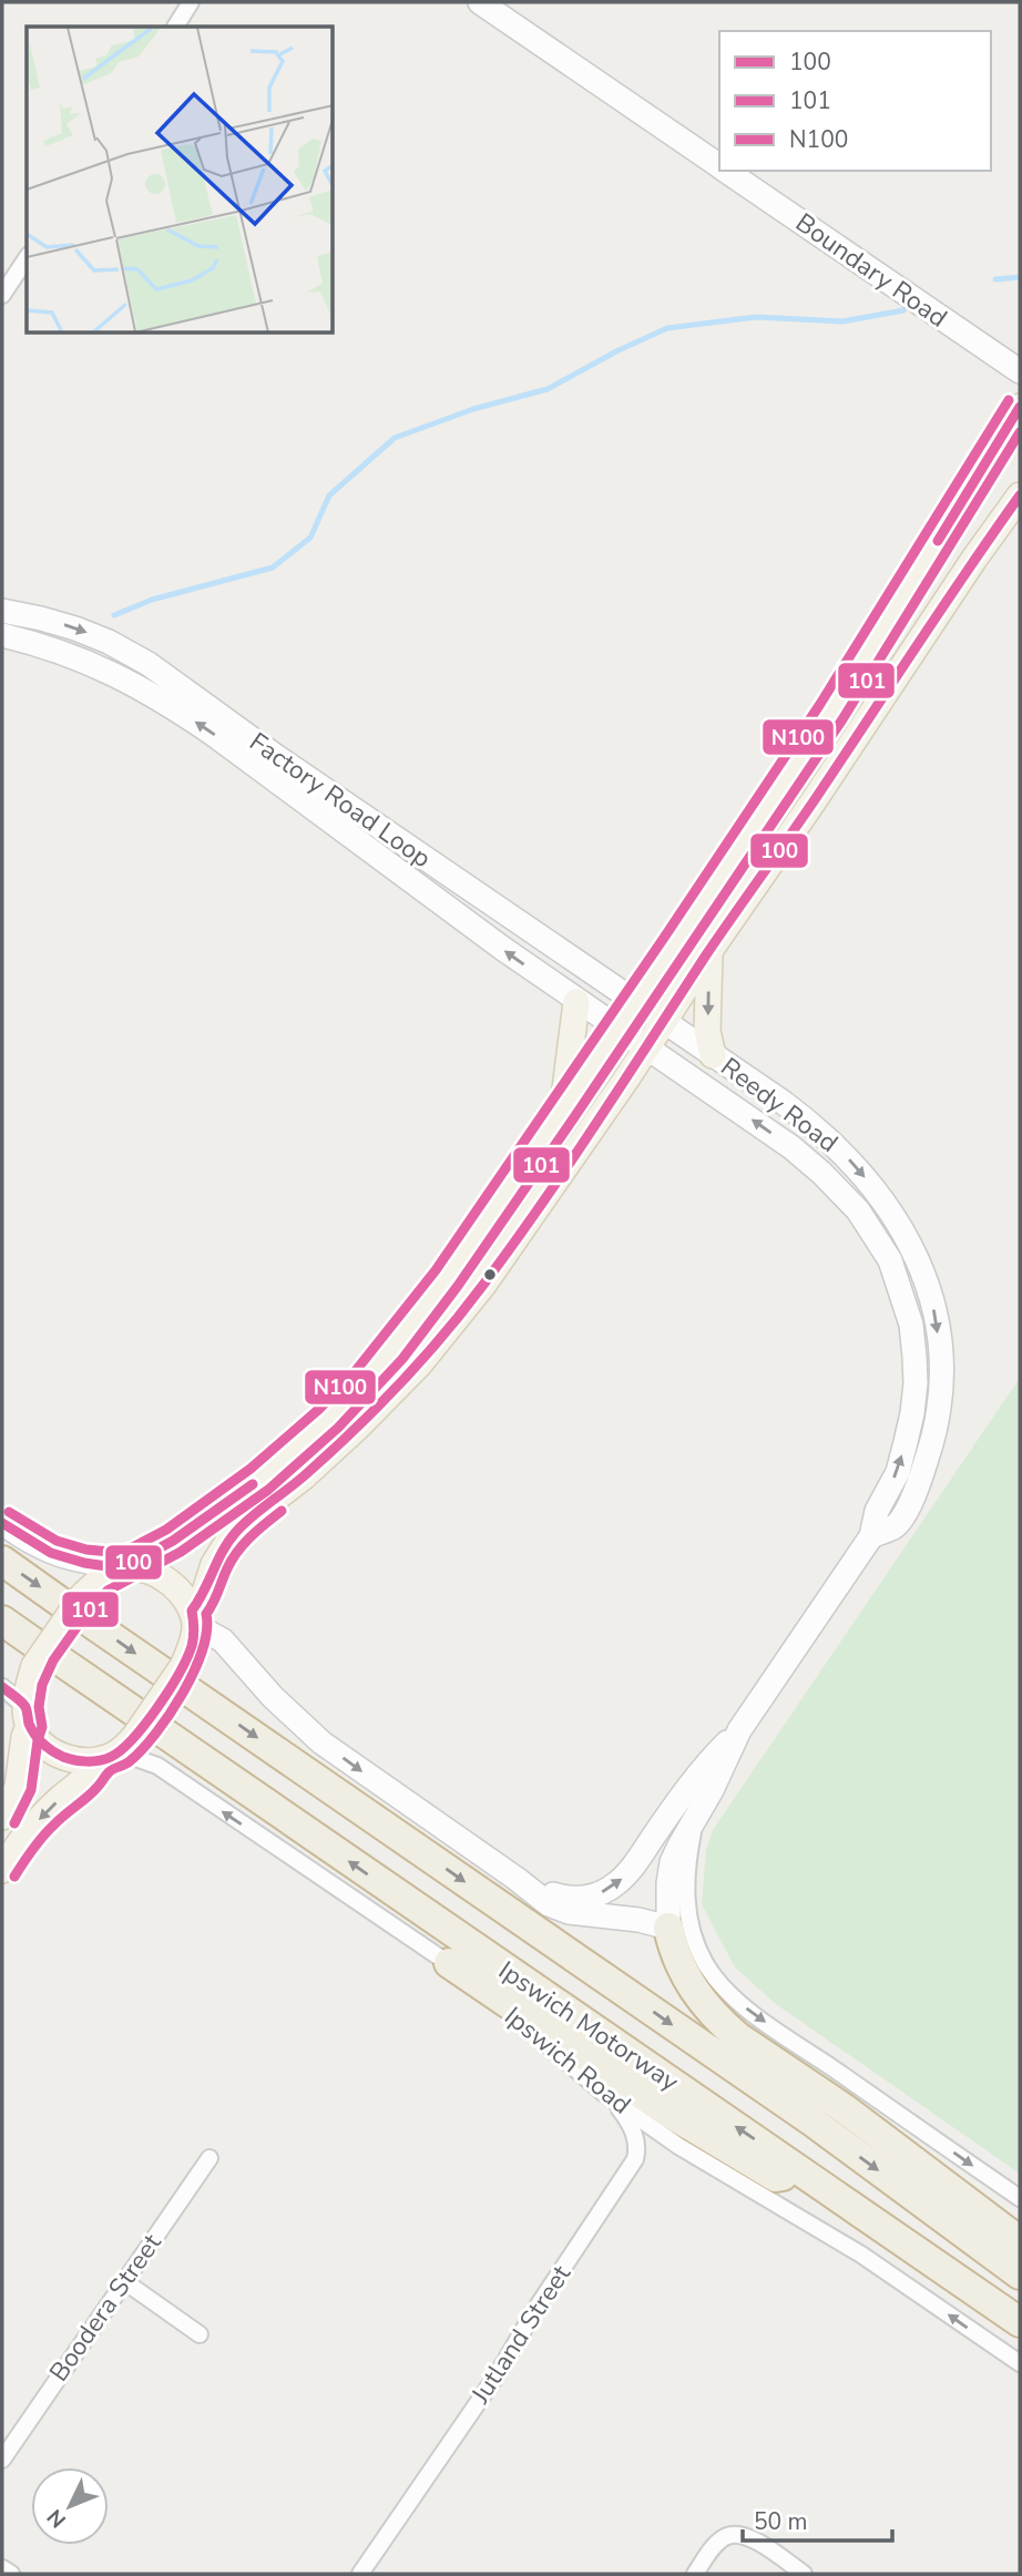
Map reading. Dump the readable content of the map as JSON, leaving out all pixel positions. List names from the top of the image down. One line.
{"streets":{"highway":["Ipswich Motorway"],"main road":["Boundary Road","Factory Road Loop","Reedy Road"],"street":["Ipswich Road","Boodera Street","Jutland Street"]},"crossings":[["Factory Road Loop","Reedy Road"],["Ipswich Motorway","Ipswich Road"],["Ipswich Road","Jutland Street"]],"one_way":["Ipswich Road"],"lines":["transit line N100","transit line 100","transit line 101"],"legend":["100","101","N100"],"scale_bar":"50 m","north":"bottom left"}
